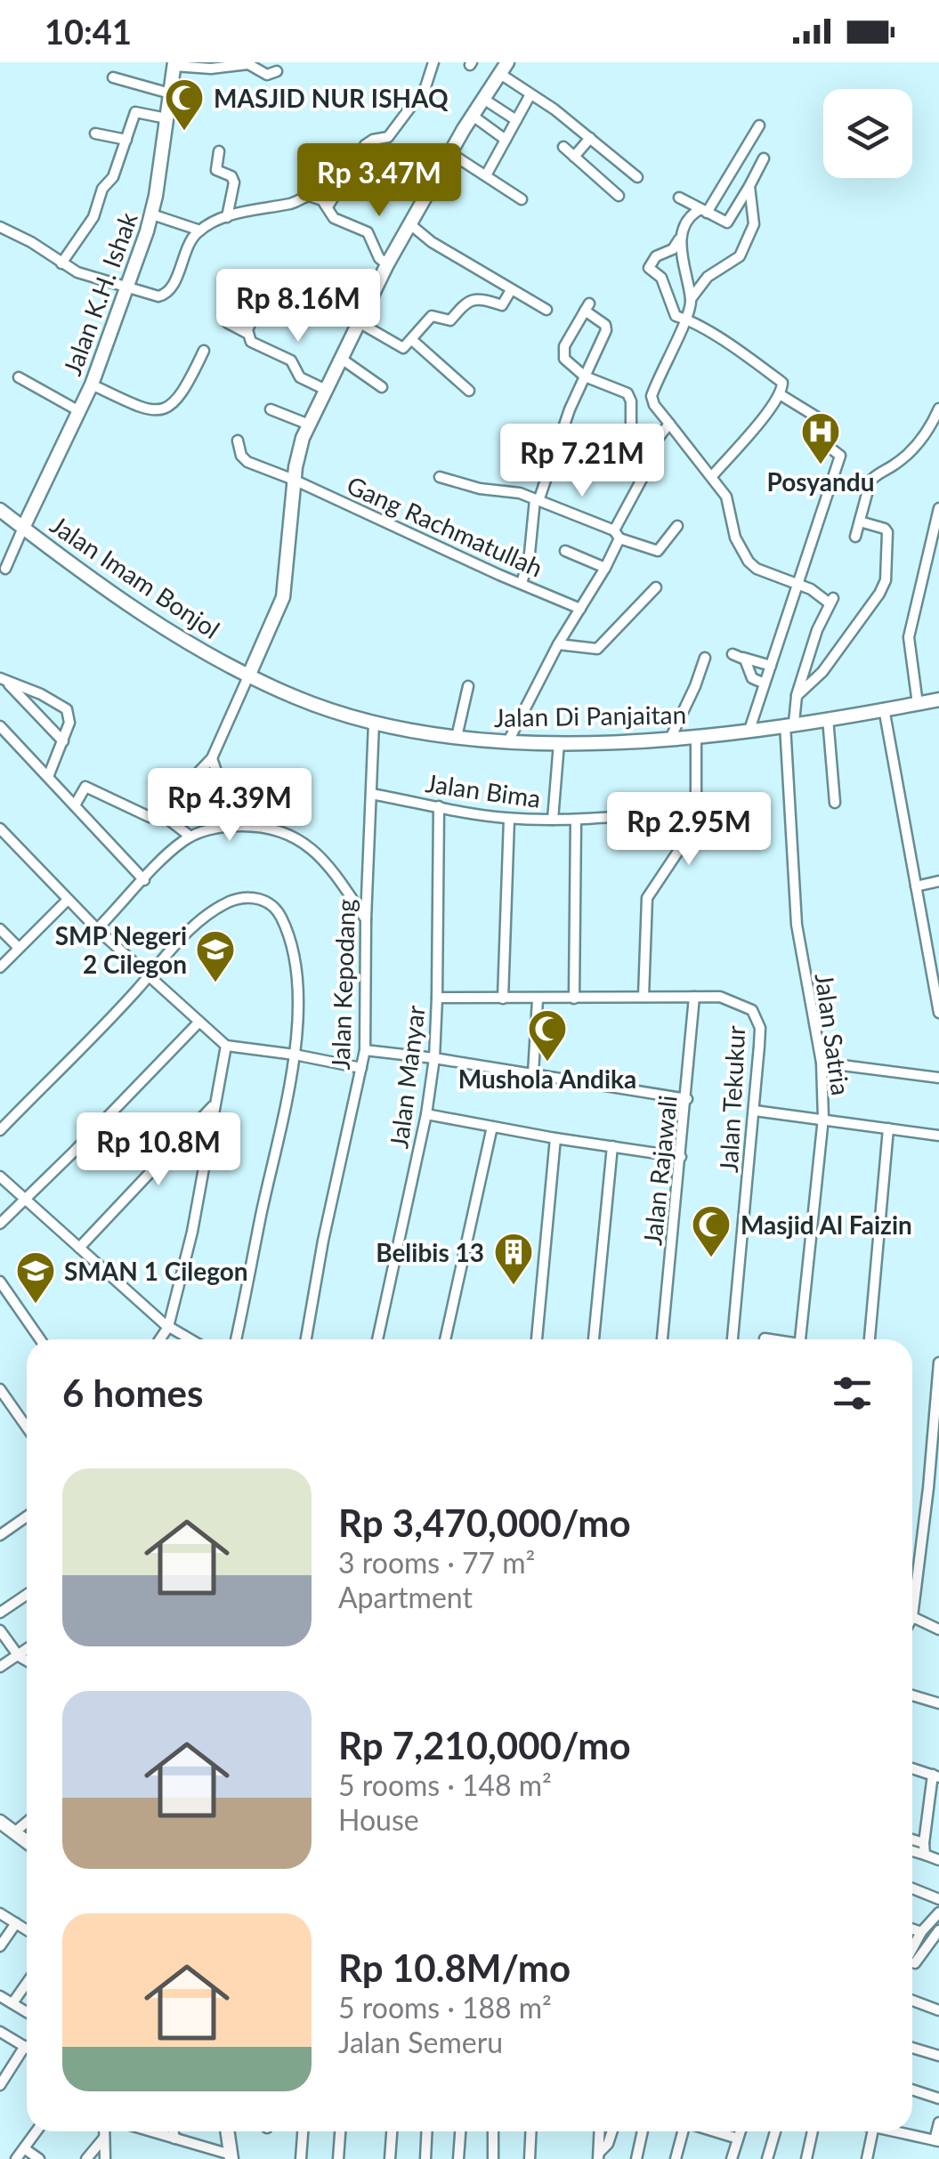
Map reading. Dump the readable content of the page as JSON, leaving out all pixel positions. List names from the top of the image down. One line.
{"streets":{"street":["Jalan K.H. Ishak","Gang Rachmatullah","Jalan Imam Bonjol","Jalan Di Panjaitan","Jalan Bima","Jalan Kepodang","Jalan Satria","Jalan Manyar","Jalan Tekukur","Jalan Rajawali"]},"crossings":[["Jalan K.H. Ishak","Jalan Imam Bonjol"],["Jalan Imam Bonjol","Jalan Di Panjaitan"],["Jalan Di Panjaitan","Jalan Kepodang"],["Jalan Di Panjaitan","Jalan Satria"],["Jalan Bima","Jalan Kepodang"],["Jalan Bima","Jalan Manyar"],["Jalan Manyar","Jalan Tekukur"],["Jalan Tekukur","Jalan Rajawali"]],"places":{"mosque":["MASJID NUR ISHAQ","Mushola Andika","Masjid Al Faizin"],"hospital":["Posyandu"],"school or university":["SMP Negeri 2 Cilegon","SMAN 1 Cilegon"],"building":["Belibis 13"]},"page":{"status":"10:41","price":["Rp 3.47M","Rp 8.16M","Rp 7.21M","Rp 4.39M","Rp 2.95M","Rp 10.8M"],"heading":"6 homes","list":[{"name":"Rp 3,470,000/mo","note":"3 rooms · 77 m² · Apartment"},{"name":"Rp 7,210,000/mo","note":"5 rooms · 148 m² · House"},{"name":"Rp 10.8M/mo","note":"5 rooms · 188 m² · Jalan Semeru"}]}}
